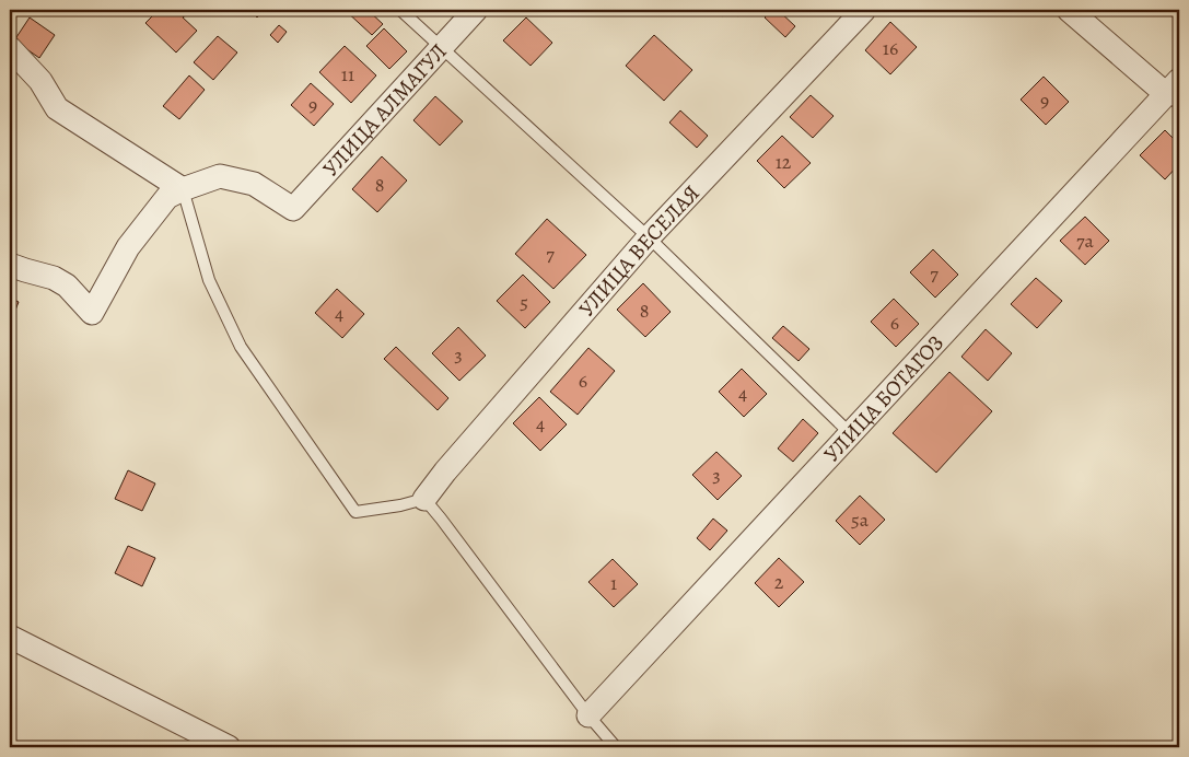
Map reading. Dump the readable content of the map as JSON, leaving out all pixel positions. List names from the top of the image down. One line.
{"streets":{"street":["УЛИЦА АЛМАГУЛ","УЛИЦА ВЕСЕЛАЯ","УЛИЦА БОТАГОЗ"]},"house_numbers":["16","11","9","9","12","8","7а","7","7","5","8","4","6","3","6","4","4","3","5а","2","1"]}
